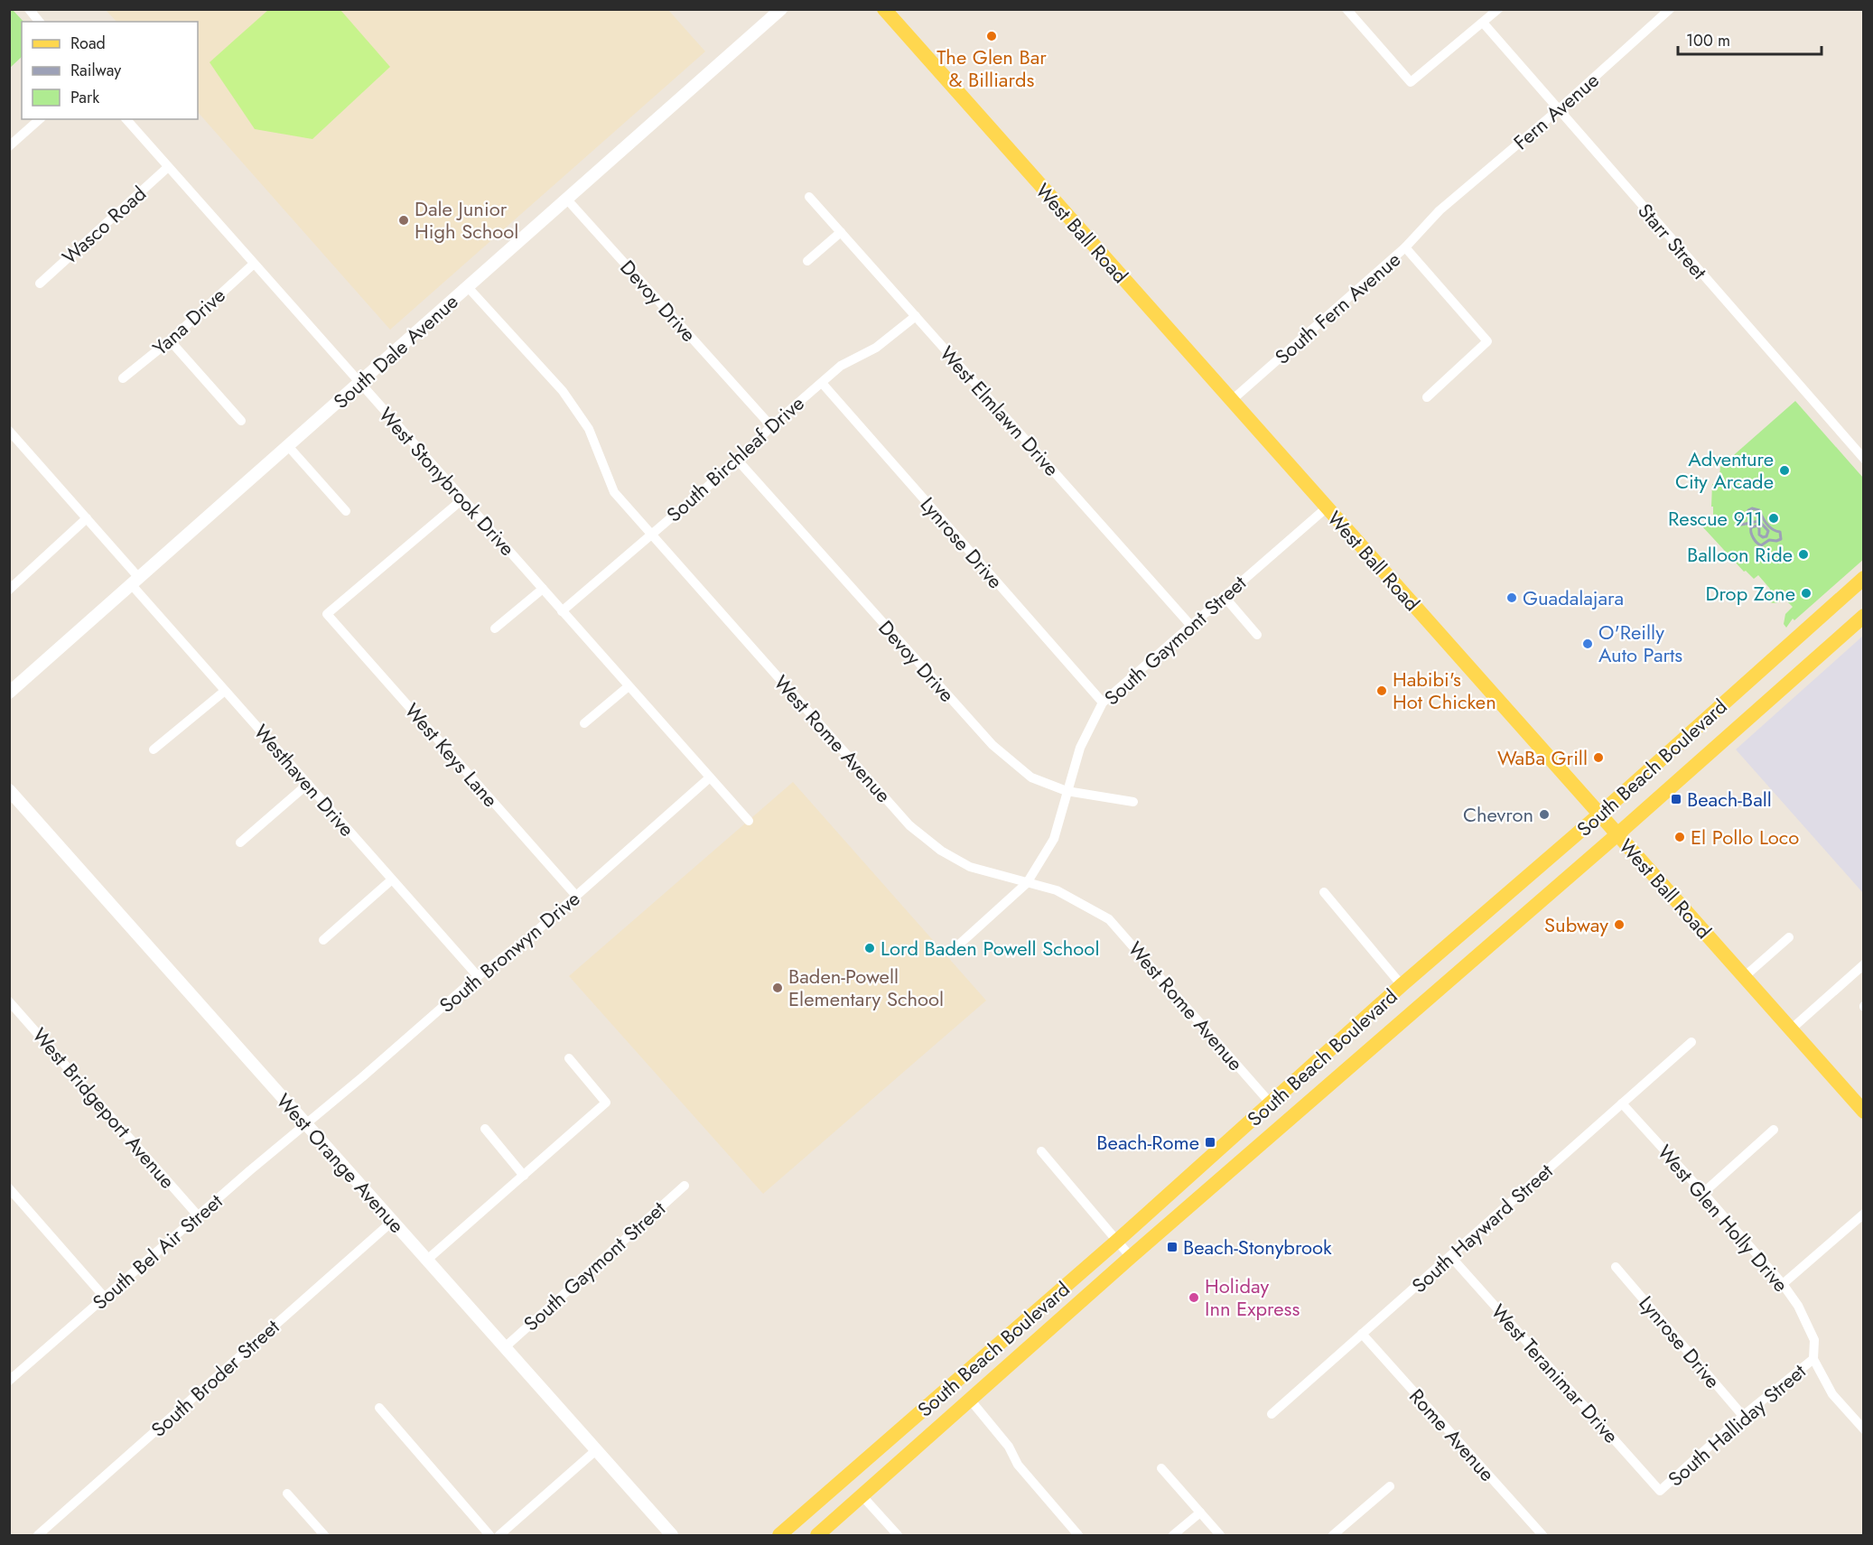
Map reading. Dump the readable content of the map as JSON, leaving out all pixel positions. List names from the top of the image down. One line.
{"streets":{"main road":["West Ball Road","South Beach Boulevard"],"street":["Fern Avenue","Wasco Road","Starr Street","Devoy Drive","South Fern Avenue","Yana Drive","South Dale Avenue","West Elmlawn Drive","South Birchleaf Drive","West Stonybrook Drive","Lynrose Drive","South Gaymont Street","West Rome Avenue","West Keys Lane","Westhaven Drive","South Bronwyn Drive","West Bridgeport Avenue","West Orange Avenue","West Glen Holly Drive","South Hayward Street","South Bel Air Street","West Teranimar Drive","South Broder Street","South Halliday Street","Rome Avenue"]},"crossings":[["Fern Avenue","Starr Street"],["Fern Avenue","South Fern Avenue"],["Wasco Road","West Stonybrook Drive"],["West Ball Road","South Fern Avenue"],["West Ball Road","South Gaymont Street"],["West Ball Road","South Beach Boulevard"],["Devoy Drive","South Dale Avenue"],["Devoy Drive","South Birchleaf Drive"],["Devoy Drive","South Gaymont Street"],["Yana Drive","West Stonybrook Drive"],["South Dale Avenue","West Stonybrook Drive"],["South Dale Avenue","West Rome Avenue"],["South Dale Avenue","Westhaven Drive"],["West Elmlawn Drive","South Birchleaf Drive"],["West Elmlawn Drive","South Gaymont Street"],["South Birchleaf Drive","West Stonybrook Drive"],["South Birchleaf Drive","Lynrose Drive"],["South Birchleaf Drive","West Rome Avenue"],["West Stonybrook Drive","West Keys Lane"],["West Stonybrook Drive","South Bronwyn Drive"],["Lynrose Drive","South Gaymont Street"],["Lynrose Drive","South Halliday Street"],["South Gaymont Street","West Rome Avenue"],["South Gaymont Street","West Orange Avenue"],["West Rome Avenue","South Beach Boulevard"],["West Keys Lane","South Bronwyn Drive"],["Westhaven Drive","South Bronwyn Drive"],["South Bronwyn Drive","West Orange Avenue"],["South Bronwyn Drive","South Bel Air Street"],["West Bridgeport Avenue","South Bel Air Street"],["West Orange Avenue","South Bel Air Street"],["West Orange Avenue","South Broder Street"],["West Glen Holly Drive","South Hayward Street"],["West Glen Holly Drive","South Halliday Street"],["South Hayward Street","West Teranimar Drive"],["South Hayward Street","Rome Avenue"],["West Teranimar Drive","South Halliday Street"]],"places":{"other":["The Glen Bar & Billiards","Dale Junior High School","Adventure City Arcade","Rescue 911","Balloon Ride","Drop Zone","Guadalajara","O'Reilly Auto Parts","Habibi's Hot Chicken","WaBa Grill","Chevron","El Pollo Loco","Subway","Lord Baden Powell School","Baden-Powell Elementary School","Holiday Inn Express"],"transit":["Beach-Ball","Beach-Rome","Beach-Stonybrook"]},"legend":["Road","Railway","Park"],"scale_bar":"100 m"}
